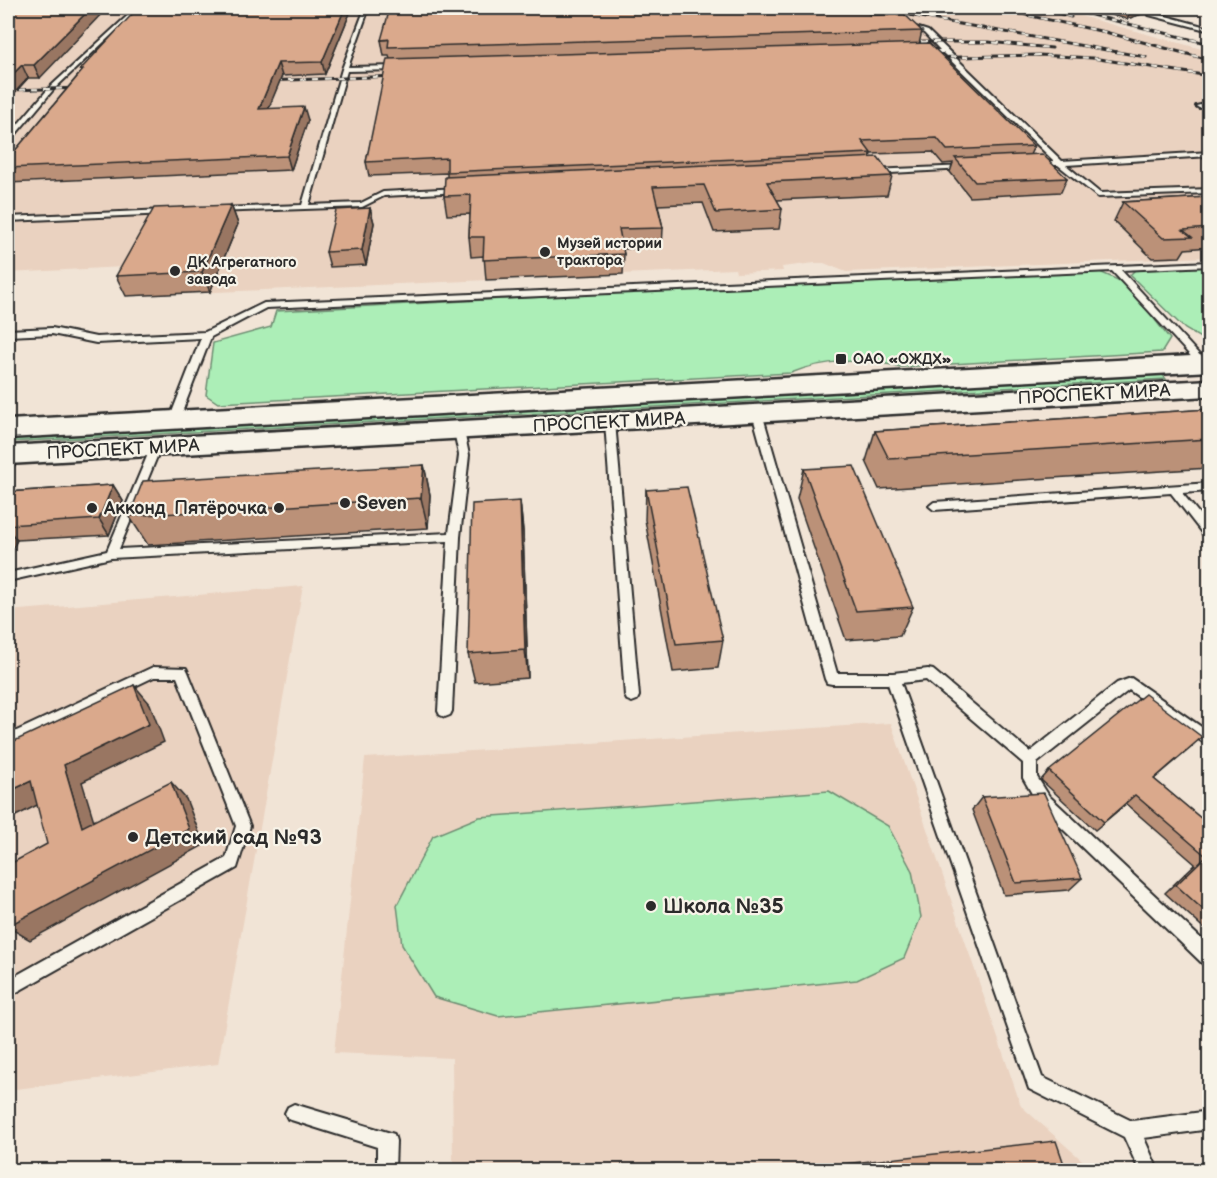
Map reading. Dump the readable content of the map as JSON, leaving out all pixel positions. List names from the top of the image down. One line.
{"streets":{"main road":["ПРОСПЕКТ МИРА"]},"places":{"other":["Музей истории трактора","ДК Агрегатного завода","Seven","Акконд","Пятёрочка","Детский сад №93","Школа №35"],"transit":["ОАО «ОЖДХ»"]}}
